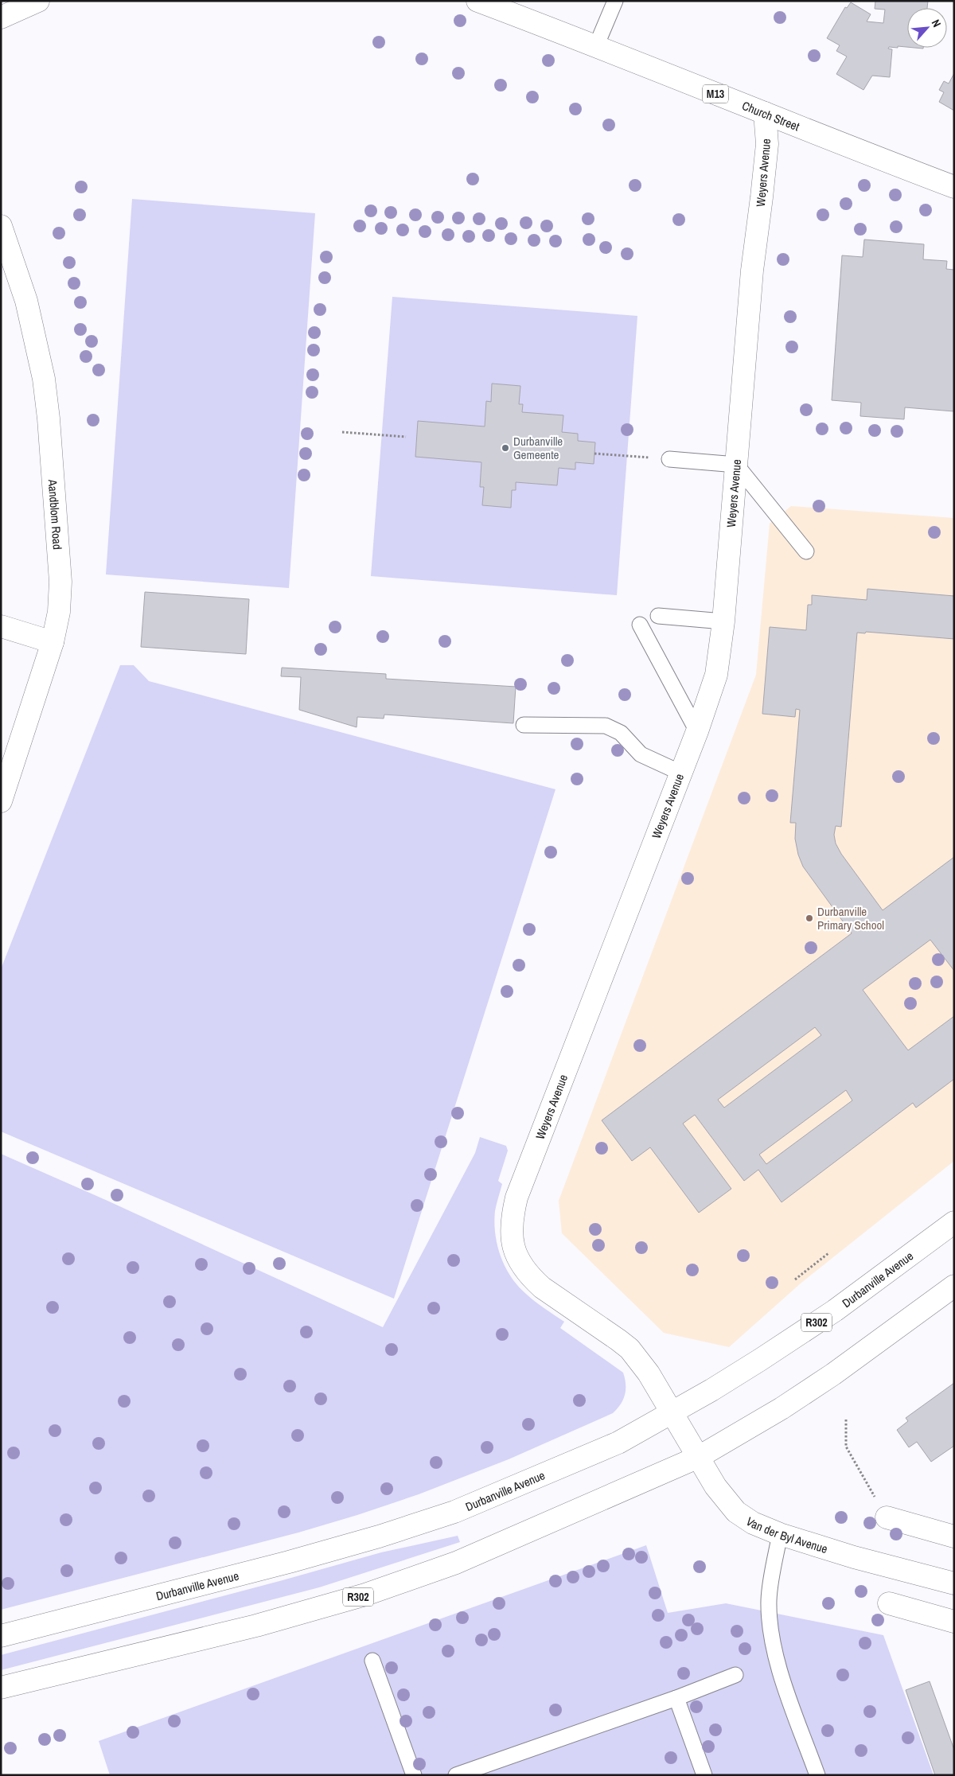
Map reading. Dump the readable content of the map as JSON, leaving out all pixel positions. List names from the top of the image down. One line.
{"streets":{"main road":["M13","Church Street","Weyers Avenue","Aandblom Road","Durbanville Avenue","R302","Van der Byl Avenue"]},"crossings":[["Church Street","Weyers Avenue"],["Weyers Avenue","Durbanville Avenue"],["Weyers Avenue","Van der Byl Avenue"],["Durbanville Avenue","Van der Byl Avenue"],["R302","Van der Byl Avenue"]],"places":["Durbanville Gemeente","Durbanville Primary School"],"north":"top right"}
